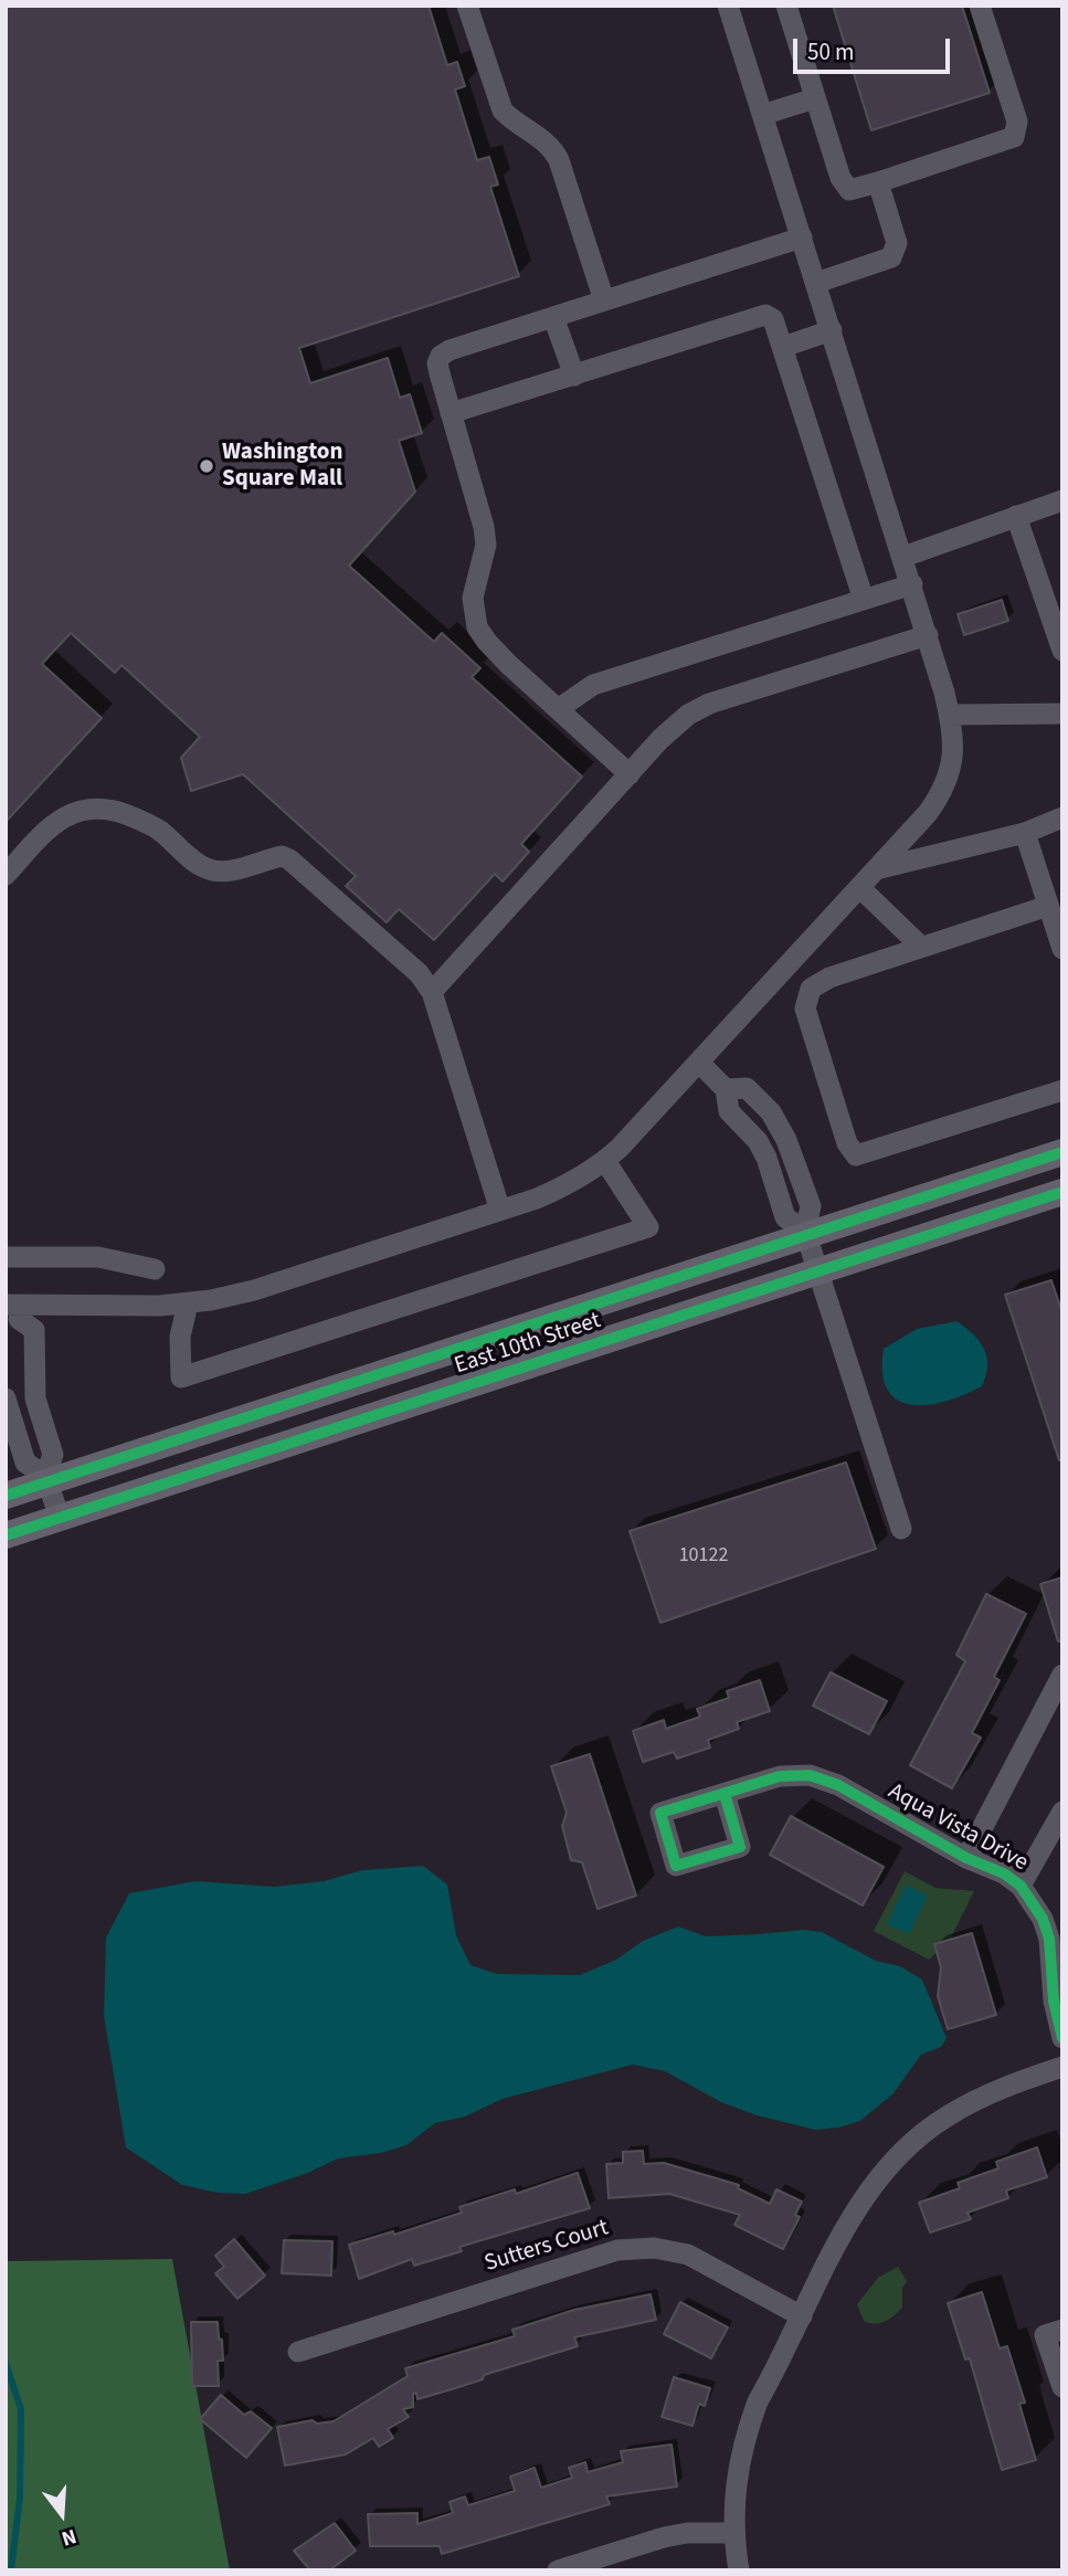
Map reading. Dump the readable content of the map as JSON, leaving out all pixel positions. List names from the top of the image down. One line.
{"streets":{"main road":["East 10th Street"],"street":["Aqua Vista Drive","Sutters Court"]},"places":["Washington Square Mall"],"house_numbers":["10122"],"scale_bar":"50 m","north":"bottom"}
